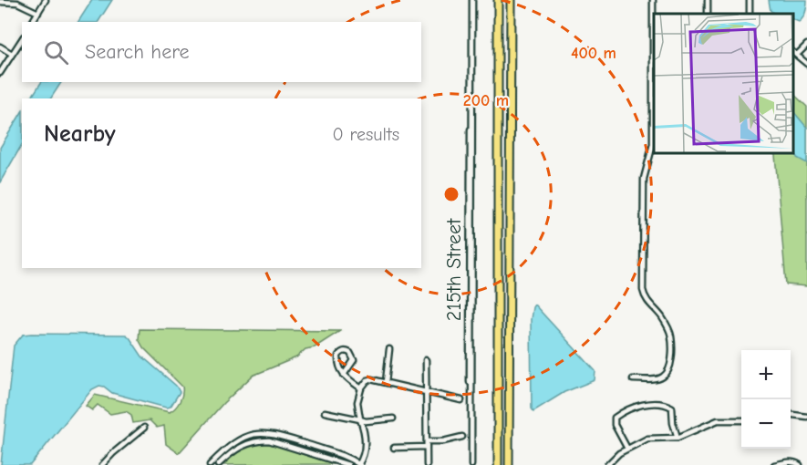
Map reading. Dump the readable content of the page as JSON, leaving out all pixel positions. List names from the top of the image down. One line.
{"streets":{"street":["215th Street"]},"page":{"search":"Search here","heading":["Nearby","0 results"],"map_buttons":["+","−"]},"rings":["400 m","200 m"]}
